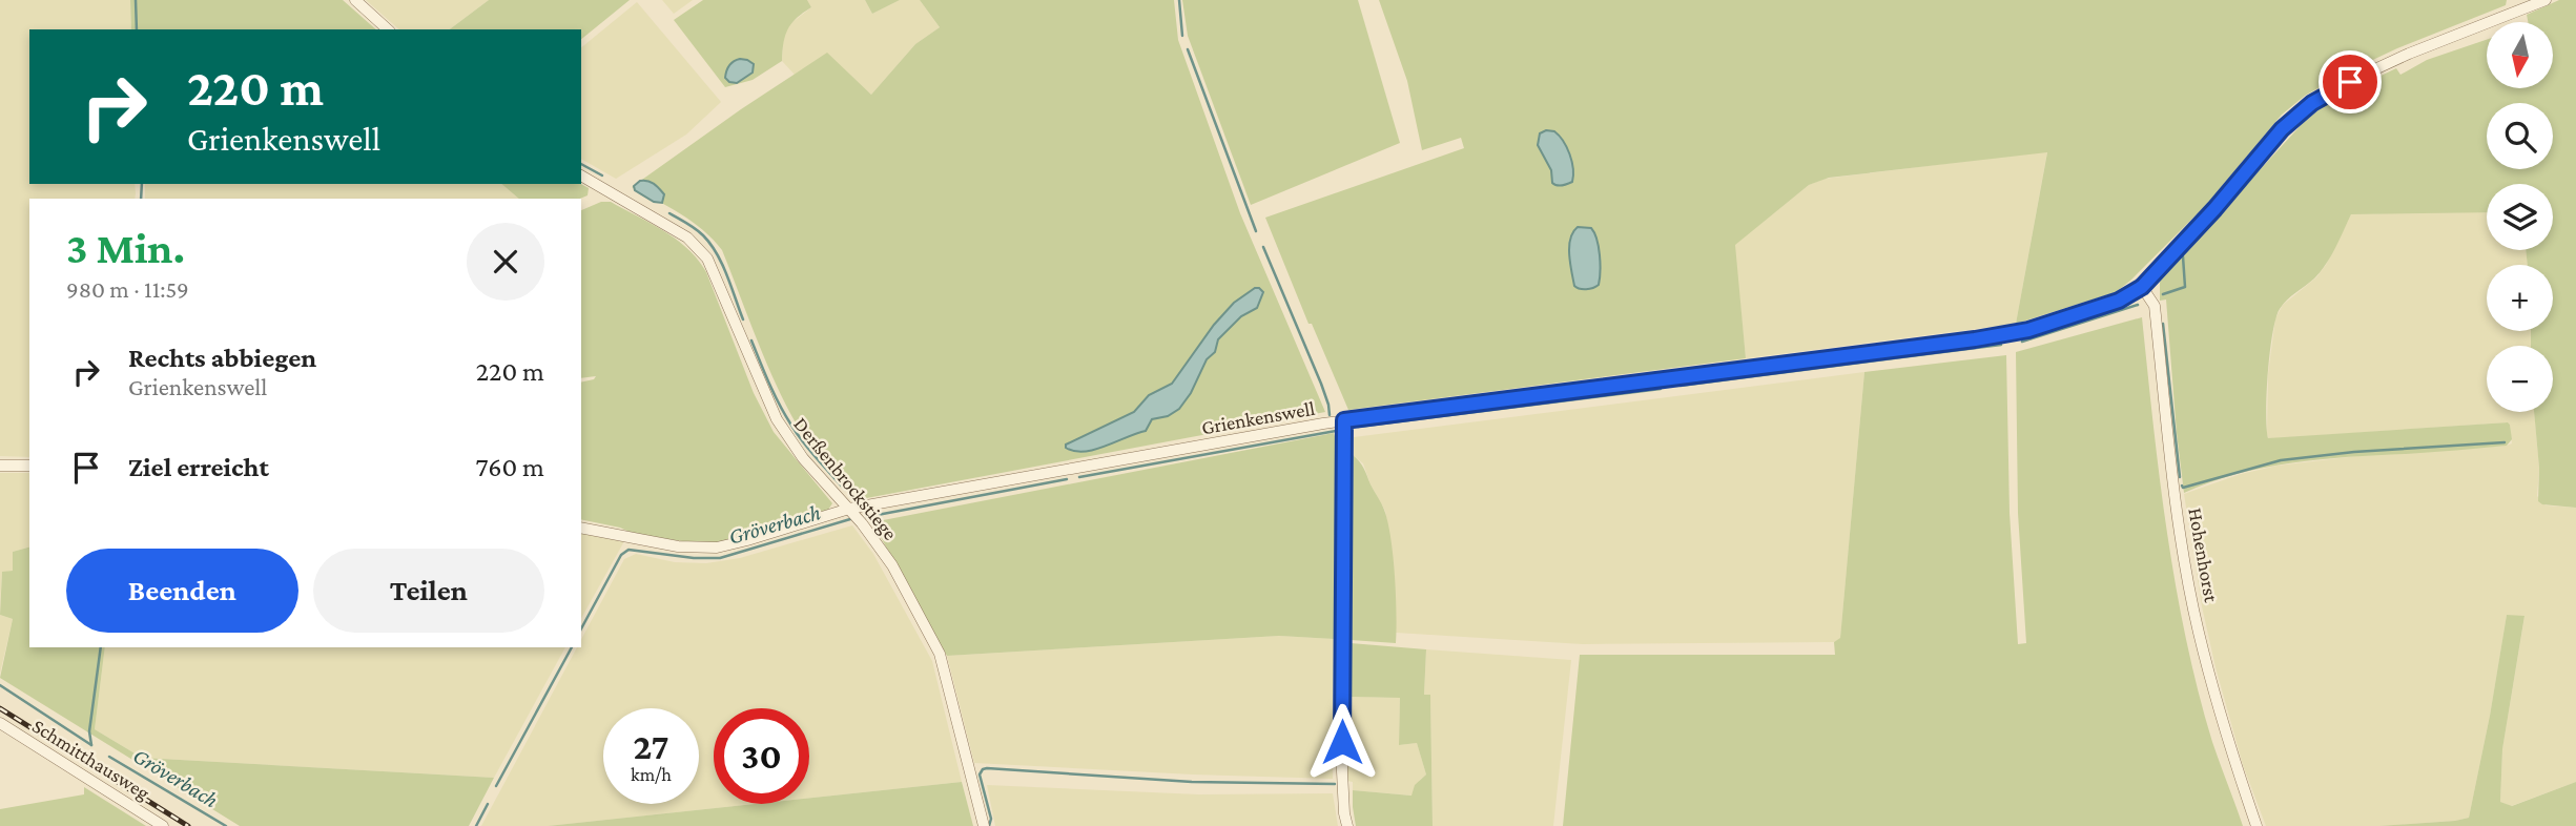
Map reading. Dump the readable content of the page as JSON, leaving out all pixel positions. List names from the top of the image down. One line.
{"streets":{"street":["Grienkenswell","Derßenbrockstiege","Hohenhorst","Schmitthausweg"]},"crossings":[["Grienkenswell","Derßenbrockstiege"],["Grienkenswell","Hohenhorst"]],"water":["Gröverbach"],"north":"bottom","page":{"map_buttons":["+","−"],"turn":["220 m","Grienkenswell"],"heading":["3 Min.","980 m · 11:59"],"list":[{"name":"Rechts abbiegen","note":"Grienkenswell","value":"220 m"},{"name":"Ziel erreicht","value":"760 m"}],"buttons":["Beenden","Teilen"],"speed":"27 km/h","limit":"30"}}
